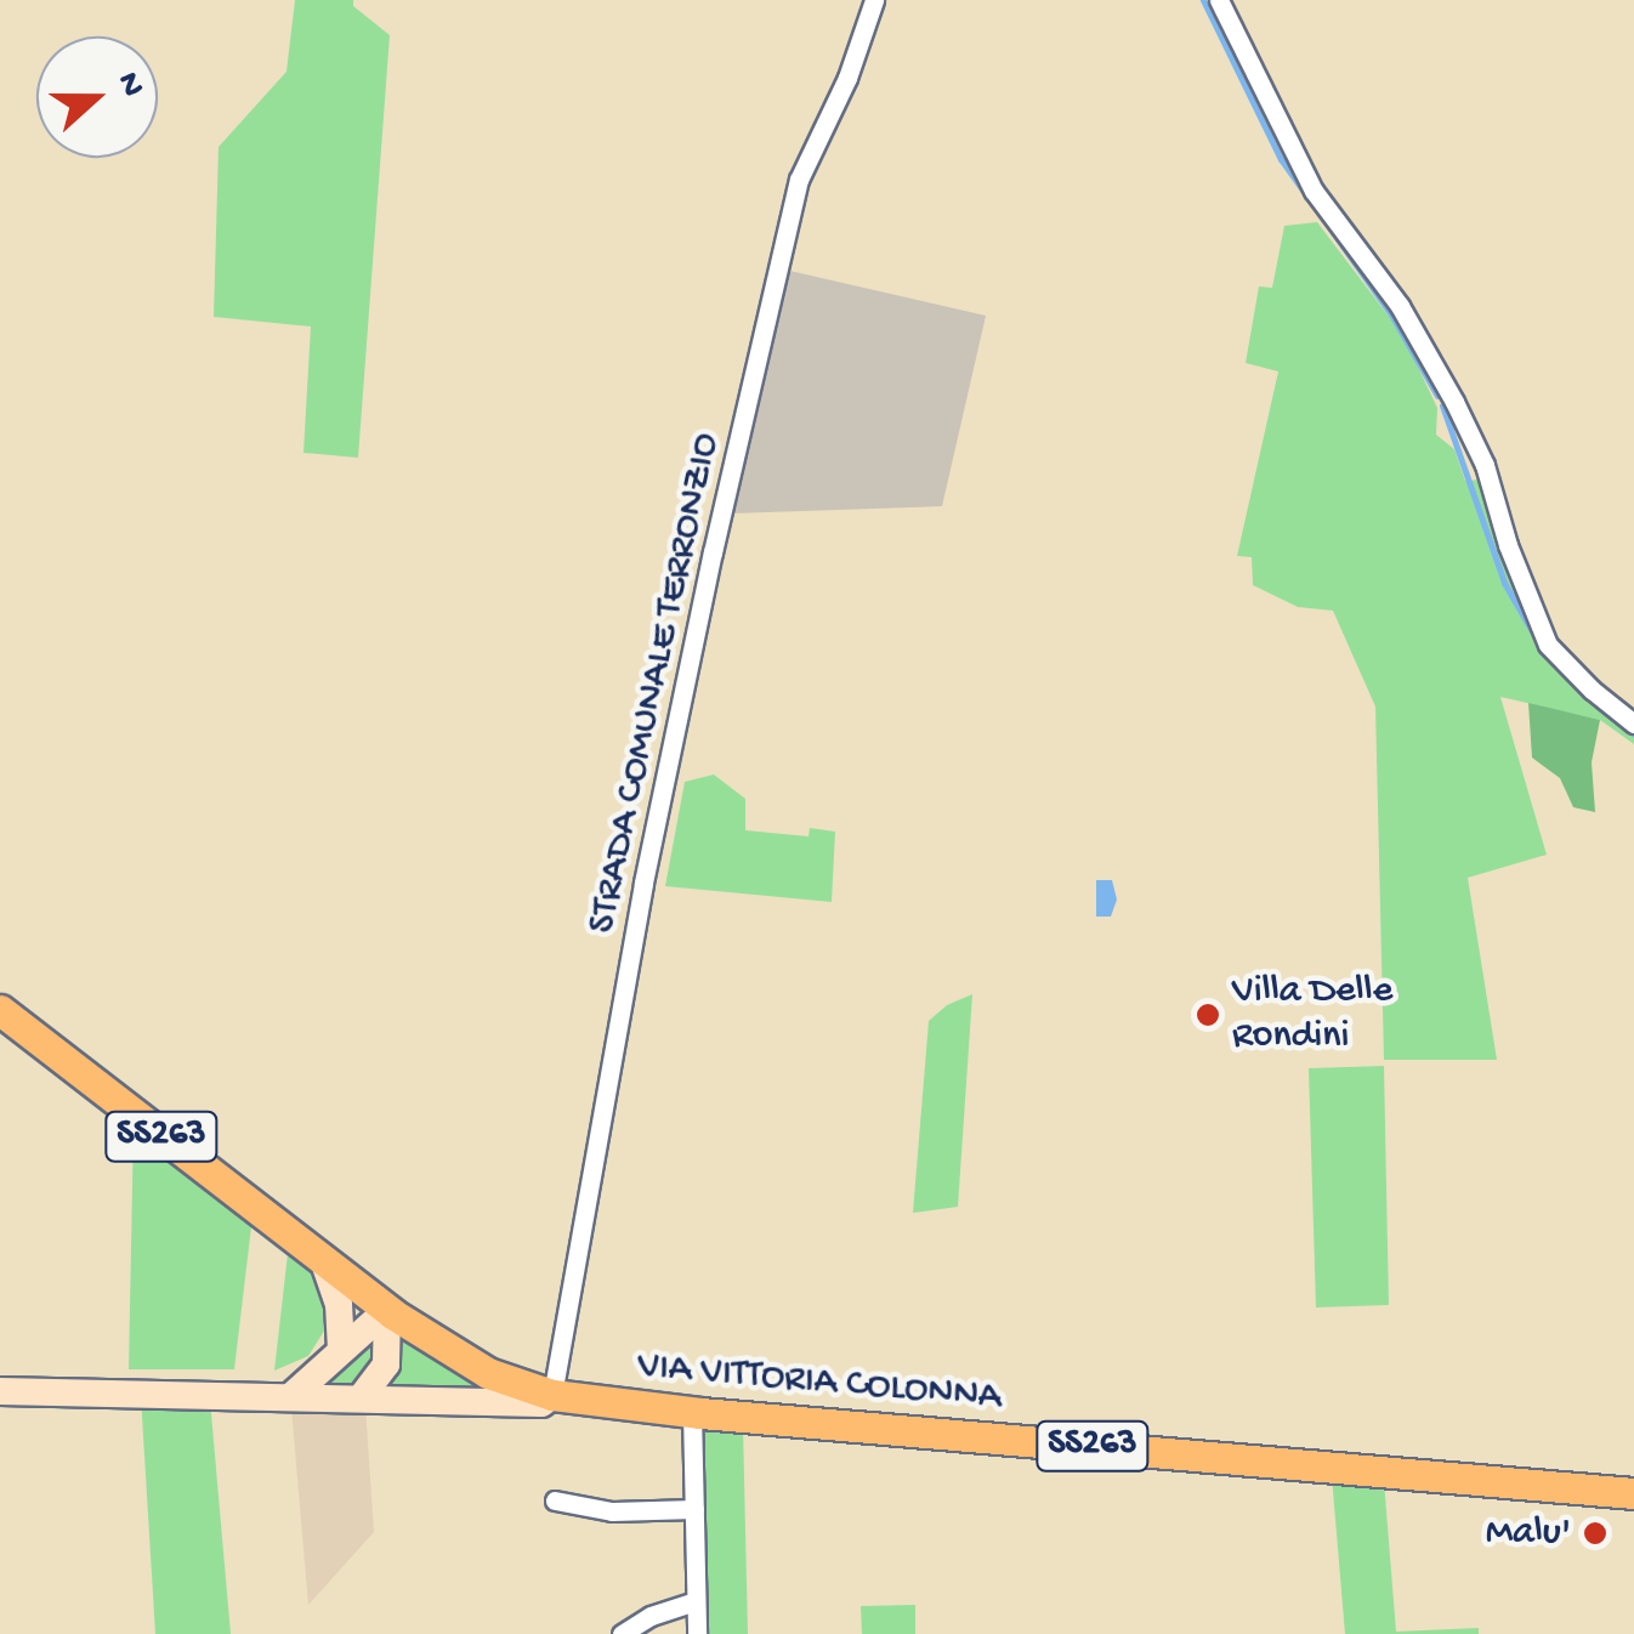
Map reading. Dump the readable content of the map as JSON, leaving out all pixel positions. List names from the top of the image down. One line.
{"streets":{"main road":["SS263","VIA VITTORIA COLONNA"],"street":["STRADA COMUNALE TERRONZIO"]},"crossings":[["STRADA COMUNALE TERRONZIO","VIA VITTORIA COLONNA"],["SS263","VIA VITTORIA COLONNA"]],"places":["Villa Delle Rondini","Malu'"],"north":"right"}
